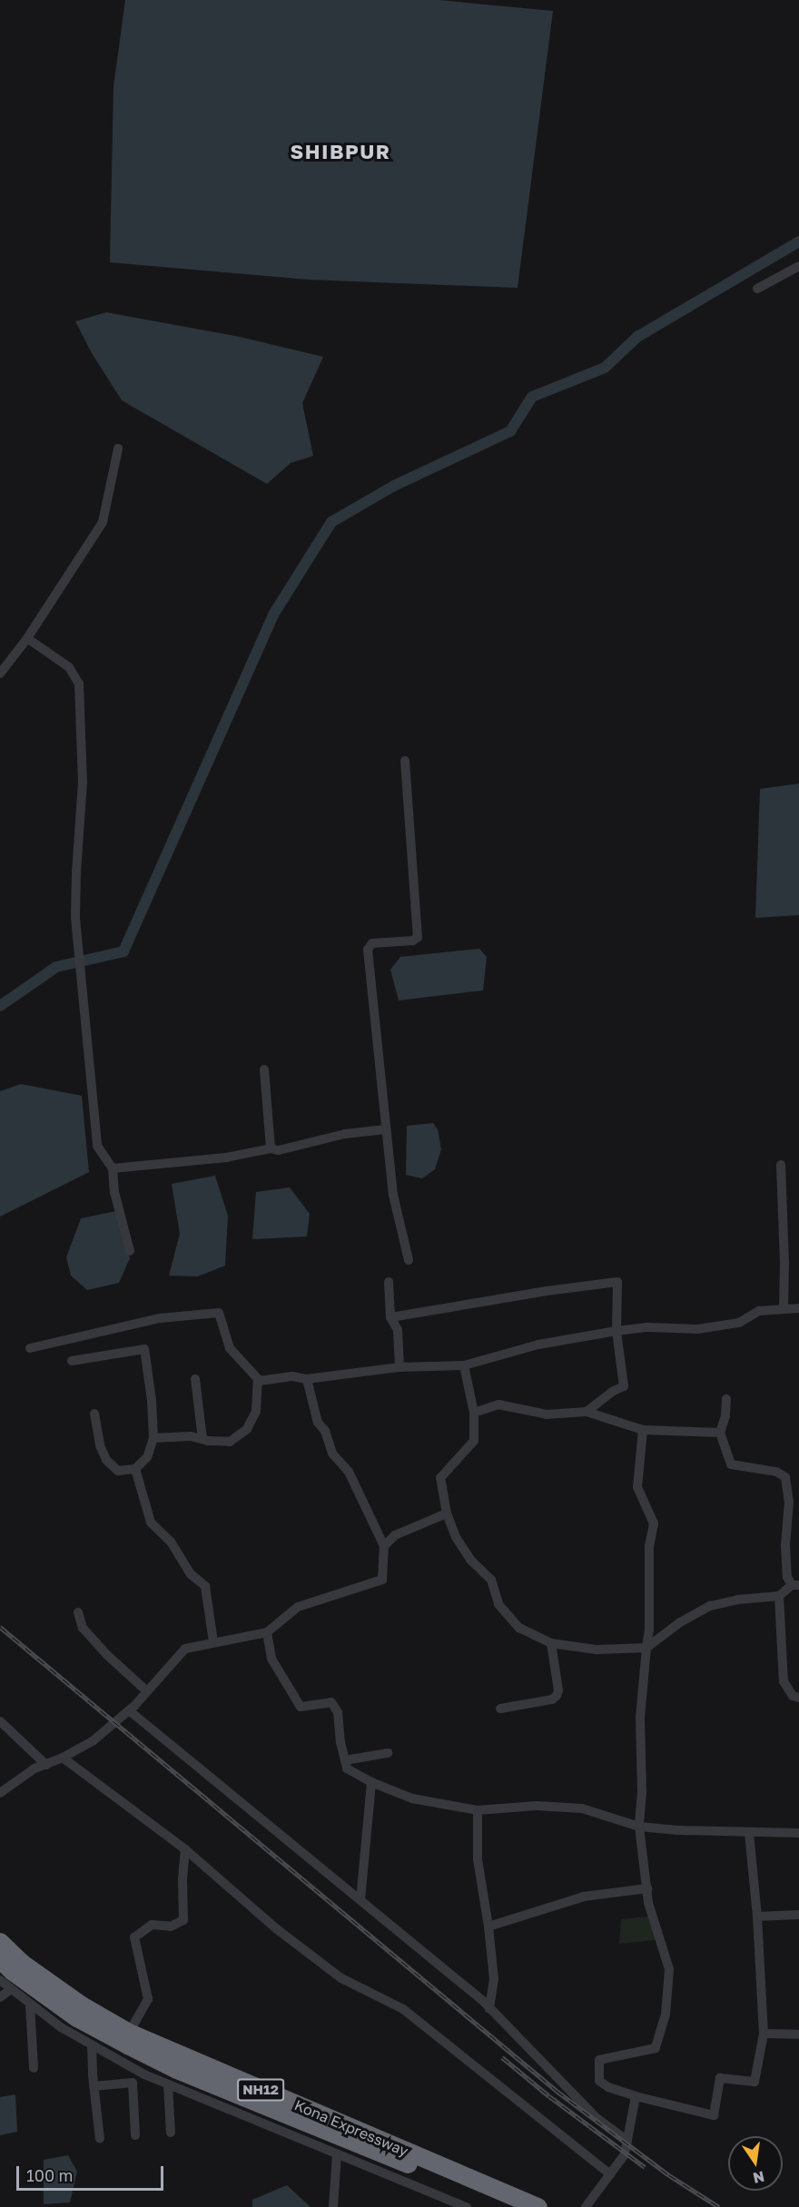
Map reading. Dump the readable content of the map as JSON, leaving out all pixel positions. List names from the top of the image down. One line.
{"streets":{"highway":["NH12","Kona Expressway"]},"districts":["SHIBPUR"],"scale_bar":"100 m","north":"bottom"}
